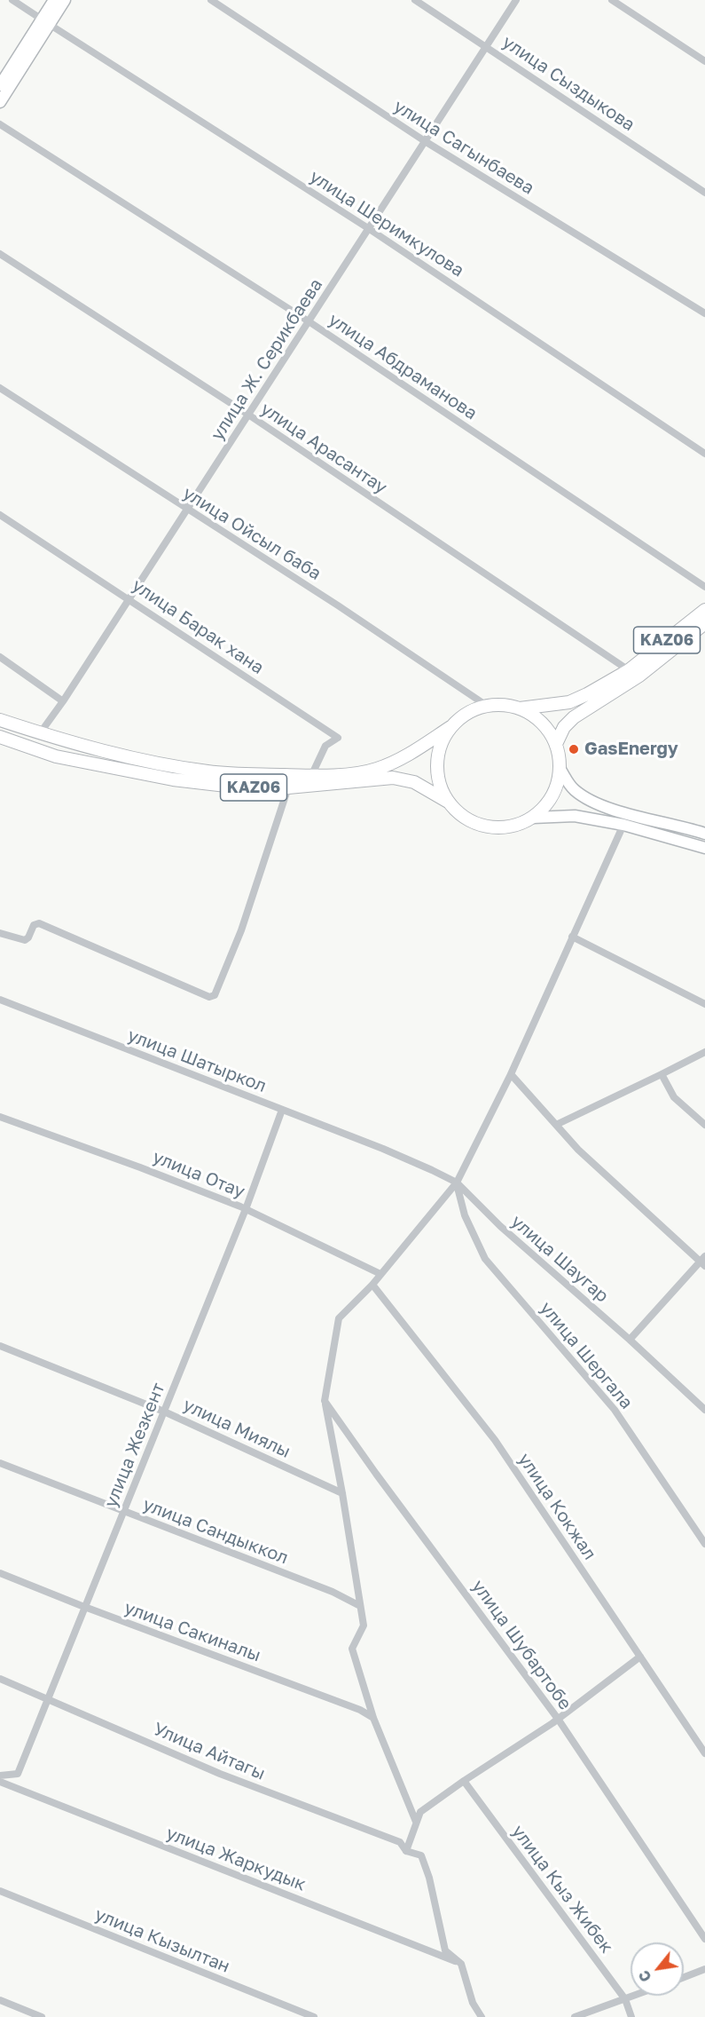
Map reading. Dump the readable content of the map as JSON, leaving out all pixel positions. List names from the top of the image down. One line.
{"streets":{"highway":["KАZ06"],"street":["улица Сыздыкова","улица Сагынбаева","улица Шеримкулова","улица Ж. Серикбаева","улица Абдраманова","улица Арасантау","улица Ойсыл баба","улица Барак хана","улица Шатыркол","улица Отау","улица Шаугар","улица Шергала","улица Миялы","улица Жезкент","улица Кокжал","улица Сандыккол","улица Сакиналы","улица Шубартобе","Улица Айтагы","улица Жаркудык","улица Кыз Жибек","улица Кызылтан"]},"crossings":[["улица Сыздыкова","улица Ж. Серикбаева"],["улица Сагынбаева","улица Ж. Серикбаева"],["улица Шеримкулова","улица Ж. Серикбаева"],["улица Ж. Серикбаева","улица Абдраманова"],["улица Ж. Серикбаева","улица Арасантау"],["улица Ж. Серикбаева","улица Ойсыл баба"],["улица Ж. Серикбаева","улица Барак хана"],["улица Ж. Серикбаева","KАZ06"],["улица Арасантау","KАZ06"],["улица Ойсыл баба","KАZ06"],["улица Барак хана","KАZ06"],["улица Шатыркол","улица Шаугар"],["улица Шатыркол","улица Жезкент"],["улица Отау","улица Жезкент"],["улица Шаугар","улица Шергала"],["улица Миялы","улица Жезкент"],["улица Жезкент","улица Сандыккол"],["улица Жезкент","улица Сакиналы"],["улица Жезкент","Улица Айтагы"],["Улица Айтагы","улица Жаркудык"]],"places":["GasEnergy"],"north":"bottom left"}
